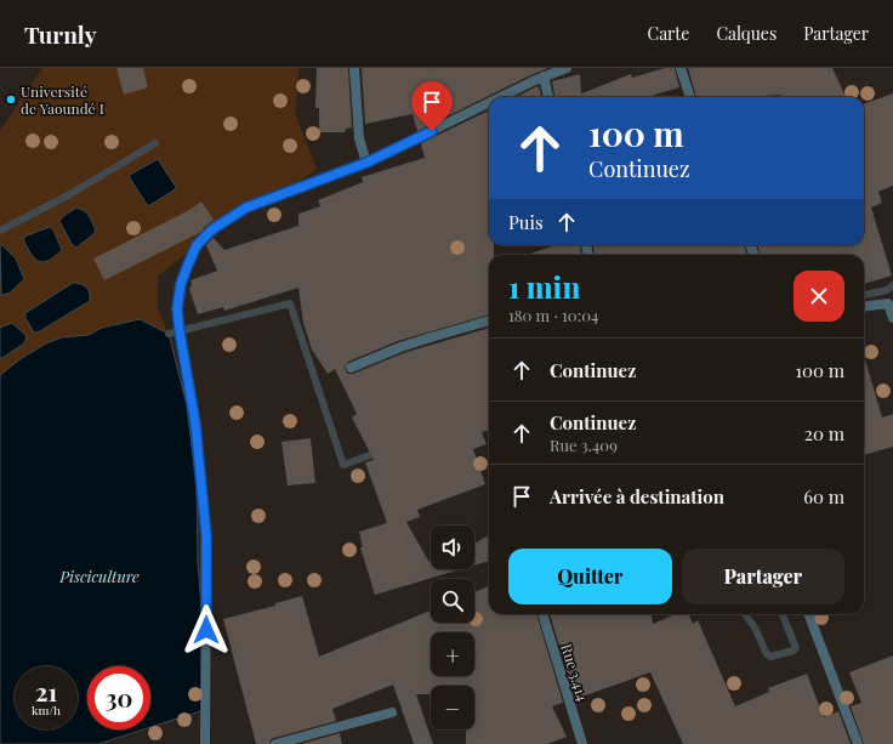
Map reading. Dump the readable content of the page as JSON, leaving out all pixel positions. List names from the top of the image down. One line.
{"streets":{"street":["Rue 3.414"]},"water":["Pisciculture"],"places":["Université de Yaoundé I"],"page":{"header":"Turnly","nav":["Carte","Calques","Partager"],"turn":["100 m","Continuez"],"then":"Puis","heading":["1 min","180 m · 10:04"],"list":[{"name":"Continuez","value":"100 m"},{"name":"Continuez","note":"Rue 3.409","value":"20 m"},{"name":"Arrivée à destination","value":"60 m"}],"map_buttons":["+","−"],"buttons":["Quitter","Partager"],"speed":"21 km/h","limit":"30"}}
